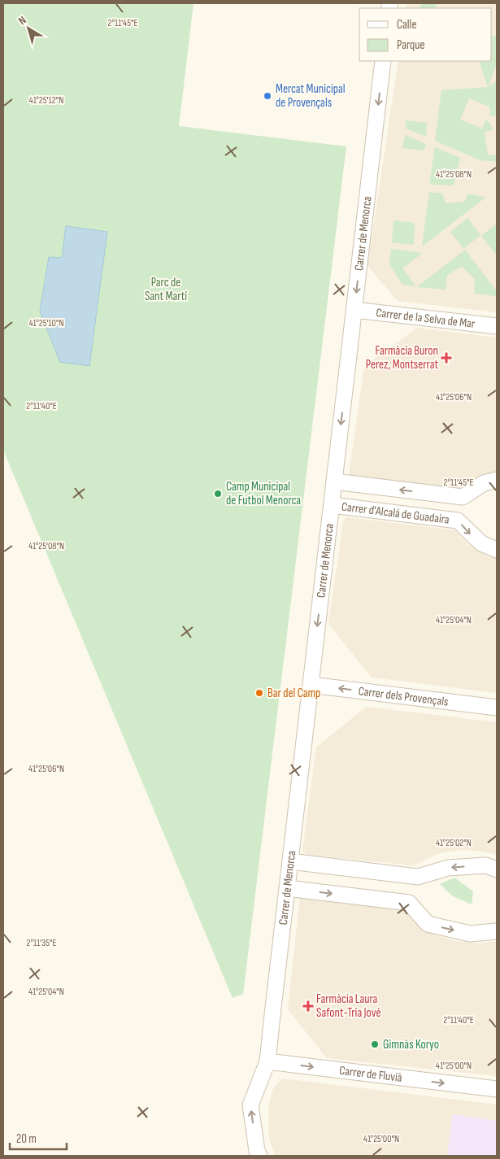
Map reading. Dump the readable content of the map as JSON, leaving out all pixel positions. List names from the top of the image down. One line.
{"streets":{"street":["Carrer de Menorca","Carrer de la Selva de Mar","Carrer d'Alcalá de Guadaira","Carrer dels Provençals","Carrer de Fluvià"]},"crossings":[["Carrer de Menorca","Carrer de la Selva de Mar"],["Carrer de Menorca","Carrer d'Alcalá de Guadaira"],["Carrer de Menorca","Carrer dels Provençals"],["Carrer de Menorca","Carrer de Fluvià"]],"one_way":["Carrer dels Provençals","Carrer de Fluvià"],"parks":["Parc de Sant Martí"],"places":{"other":["Mercat Municipal de Provençals","Camp Municipal de Futbol Menorca","Bar del Camp","Gimnàs Koryo"],"health":["Farmàcia Buron Perez, Montserrat","Farmàcia Laura Safont-Tria Jové"]},"legend":["Calle","Parque"],"scale_bar":"20 m","north":"top left","coordinates":["2°11'45\"E","41°25'12\"N","41°25'08\"N","41°25'10\"N","41°25'06\"N","2°11'40\"E","41°25'04\"N","41°25'02\"N","2°11'35\"E","41°25'00\"N"]}
